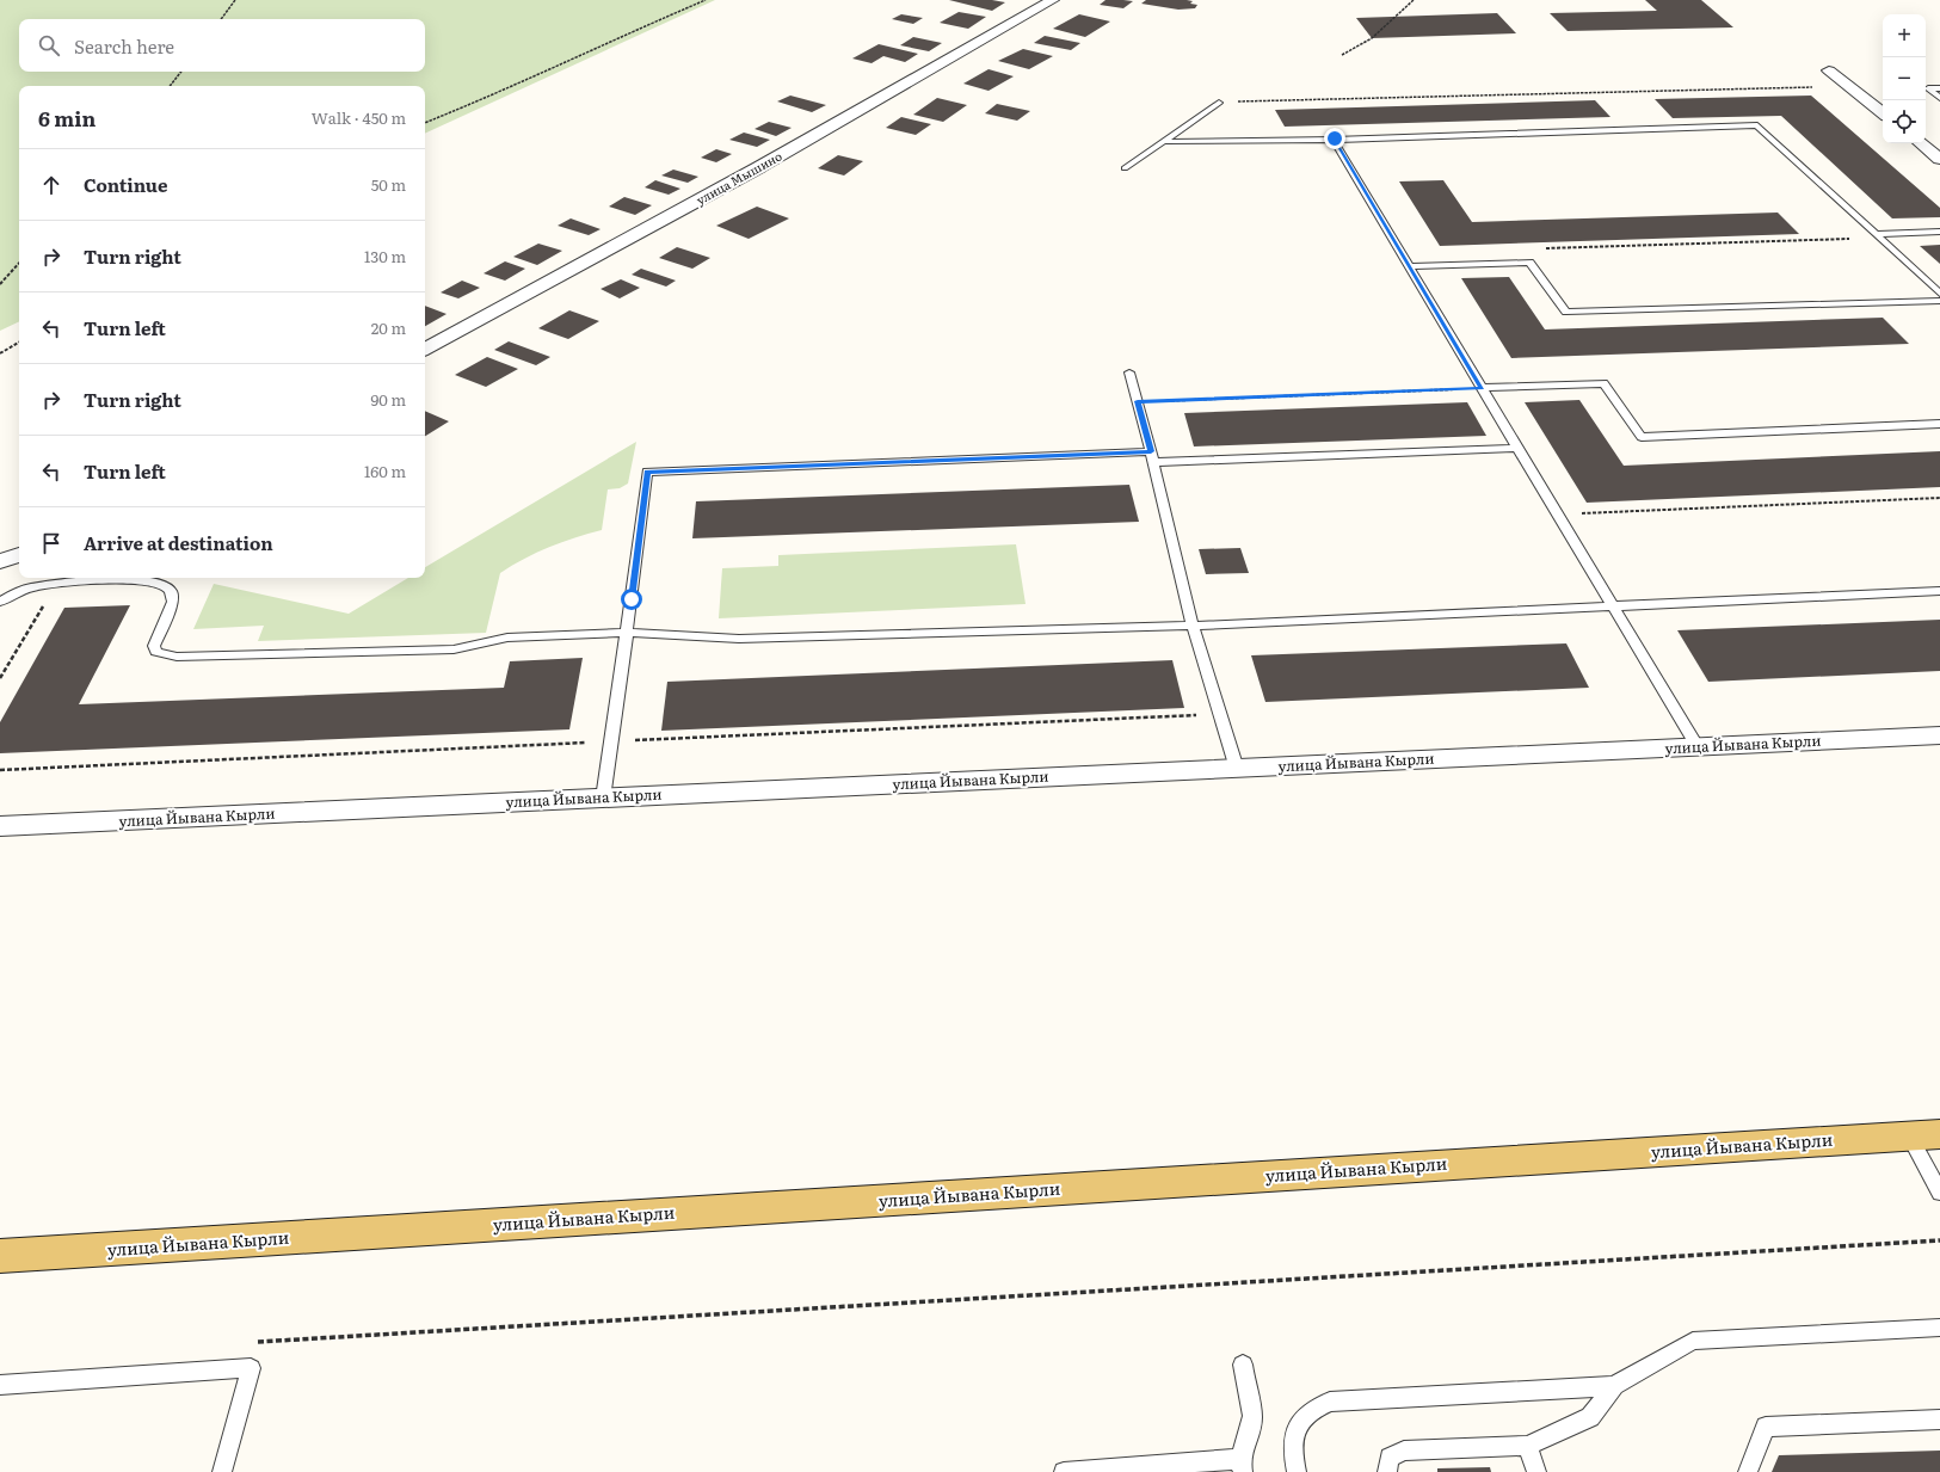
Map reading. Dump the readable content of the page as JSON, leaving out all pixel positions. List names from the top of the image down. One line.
{"streets":{"main road":["улица Йывана Кырли"],"street":["улица Мышино"]},"page":{"map_buttons":["+","−"],"search":"Search here","heading":["6 min","Walk · 450 m"],"list":[["Continue","50 m"],["Turn right","130 m"],["Turn left","20 m"],["Turn right","90 m"],["Turn left","160 m"],"Arrive at destination"]}}
